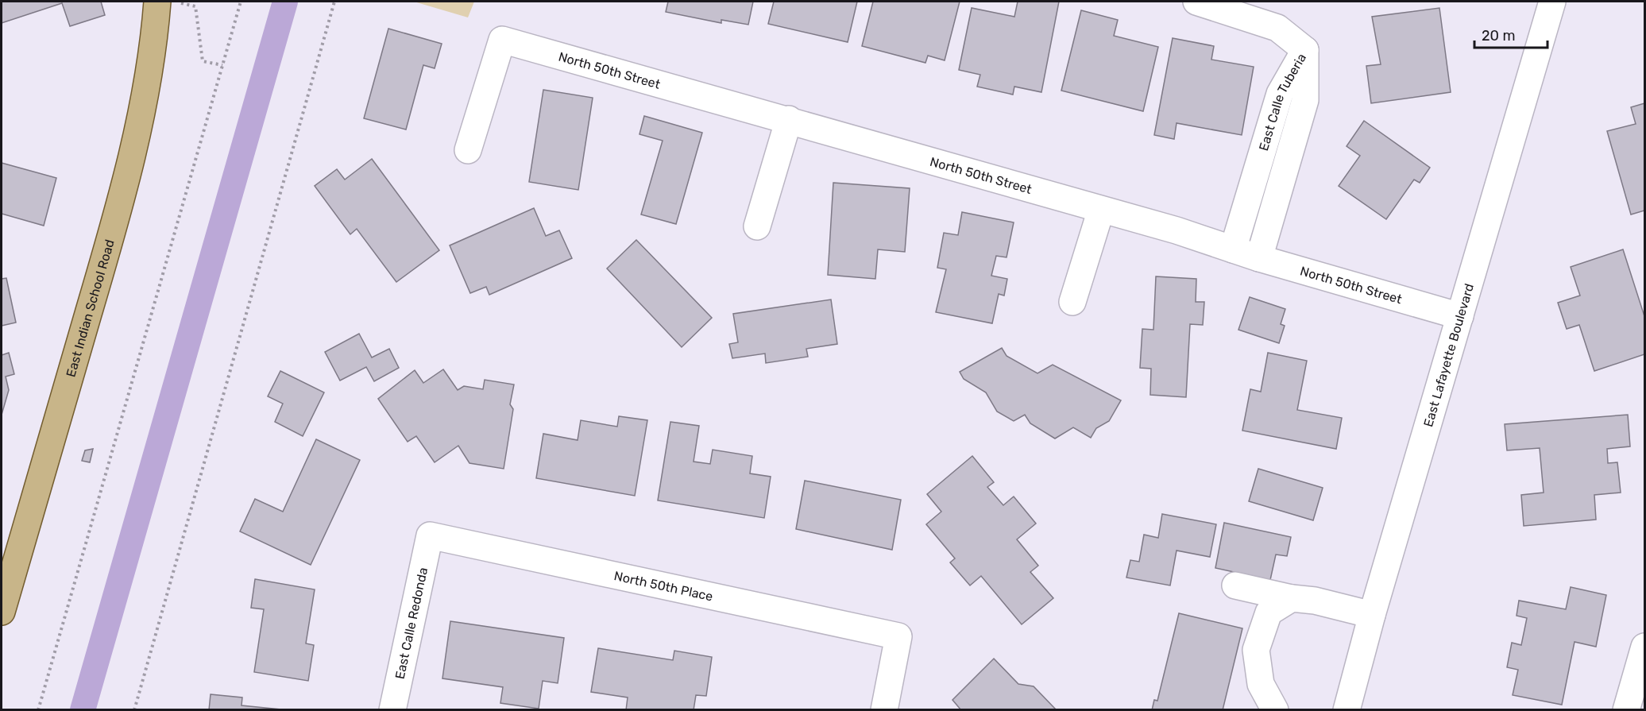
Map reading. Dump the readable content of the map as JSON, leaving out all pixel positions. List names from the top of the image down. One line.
{"streets":{"main road":["East Indian School Road"],"street":["North 50th Street","East Calle Tuberia","East Lafayette Boulevard","North 50th Place","East Calle Redonda"]},"crossings":[["North 50th Street","East Calle Tuberia"],["North 50th Street","East Lafayette Boulevard"],["North 50th Place","East Calle Redonda"]],"scale_bar":"20 m"}
